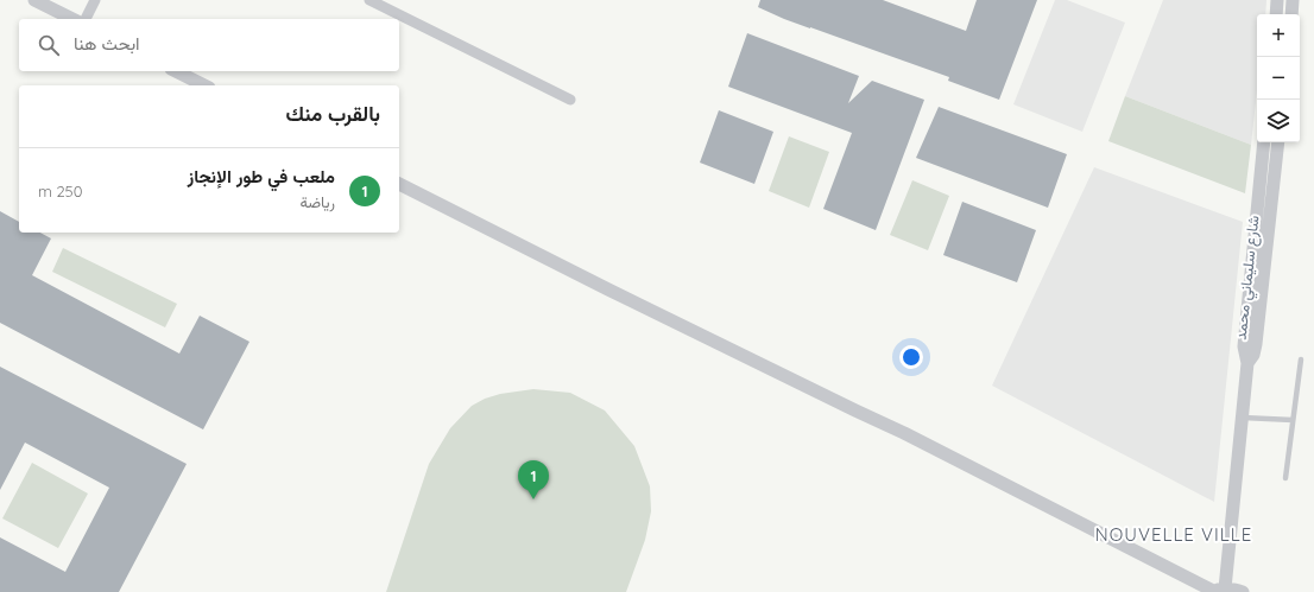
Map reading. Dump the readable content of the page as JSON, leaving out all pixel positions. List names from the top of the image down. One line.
{"streets":{"street":["شارع سليماني محمد"]},"districts":["NOUVELLE VILLE"],"page":{"map_buttons":["+","−"],"search":"ابحث هنا","heading":"بالقرب منك","list":[{"mark":"1","name":"ملعب في طور الإنجاز","note":"رياضة","value":"250 m"}],"pins":"1"}}
